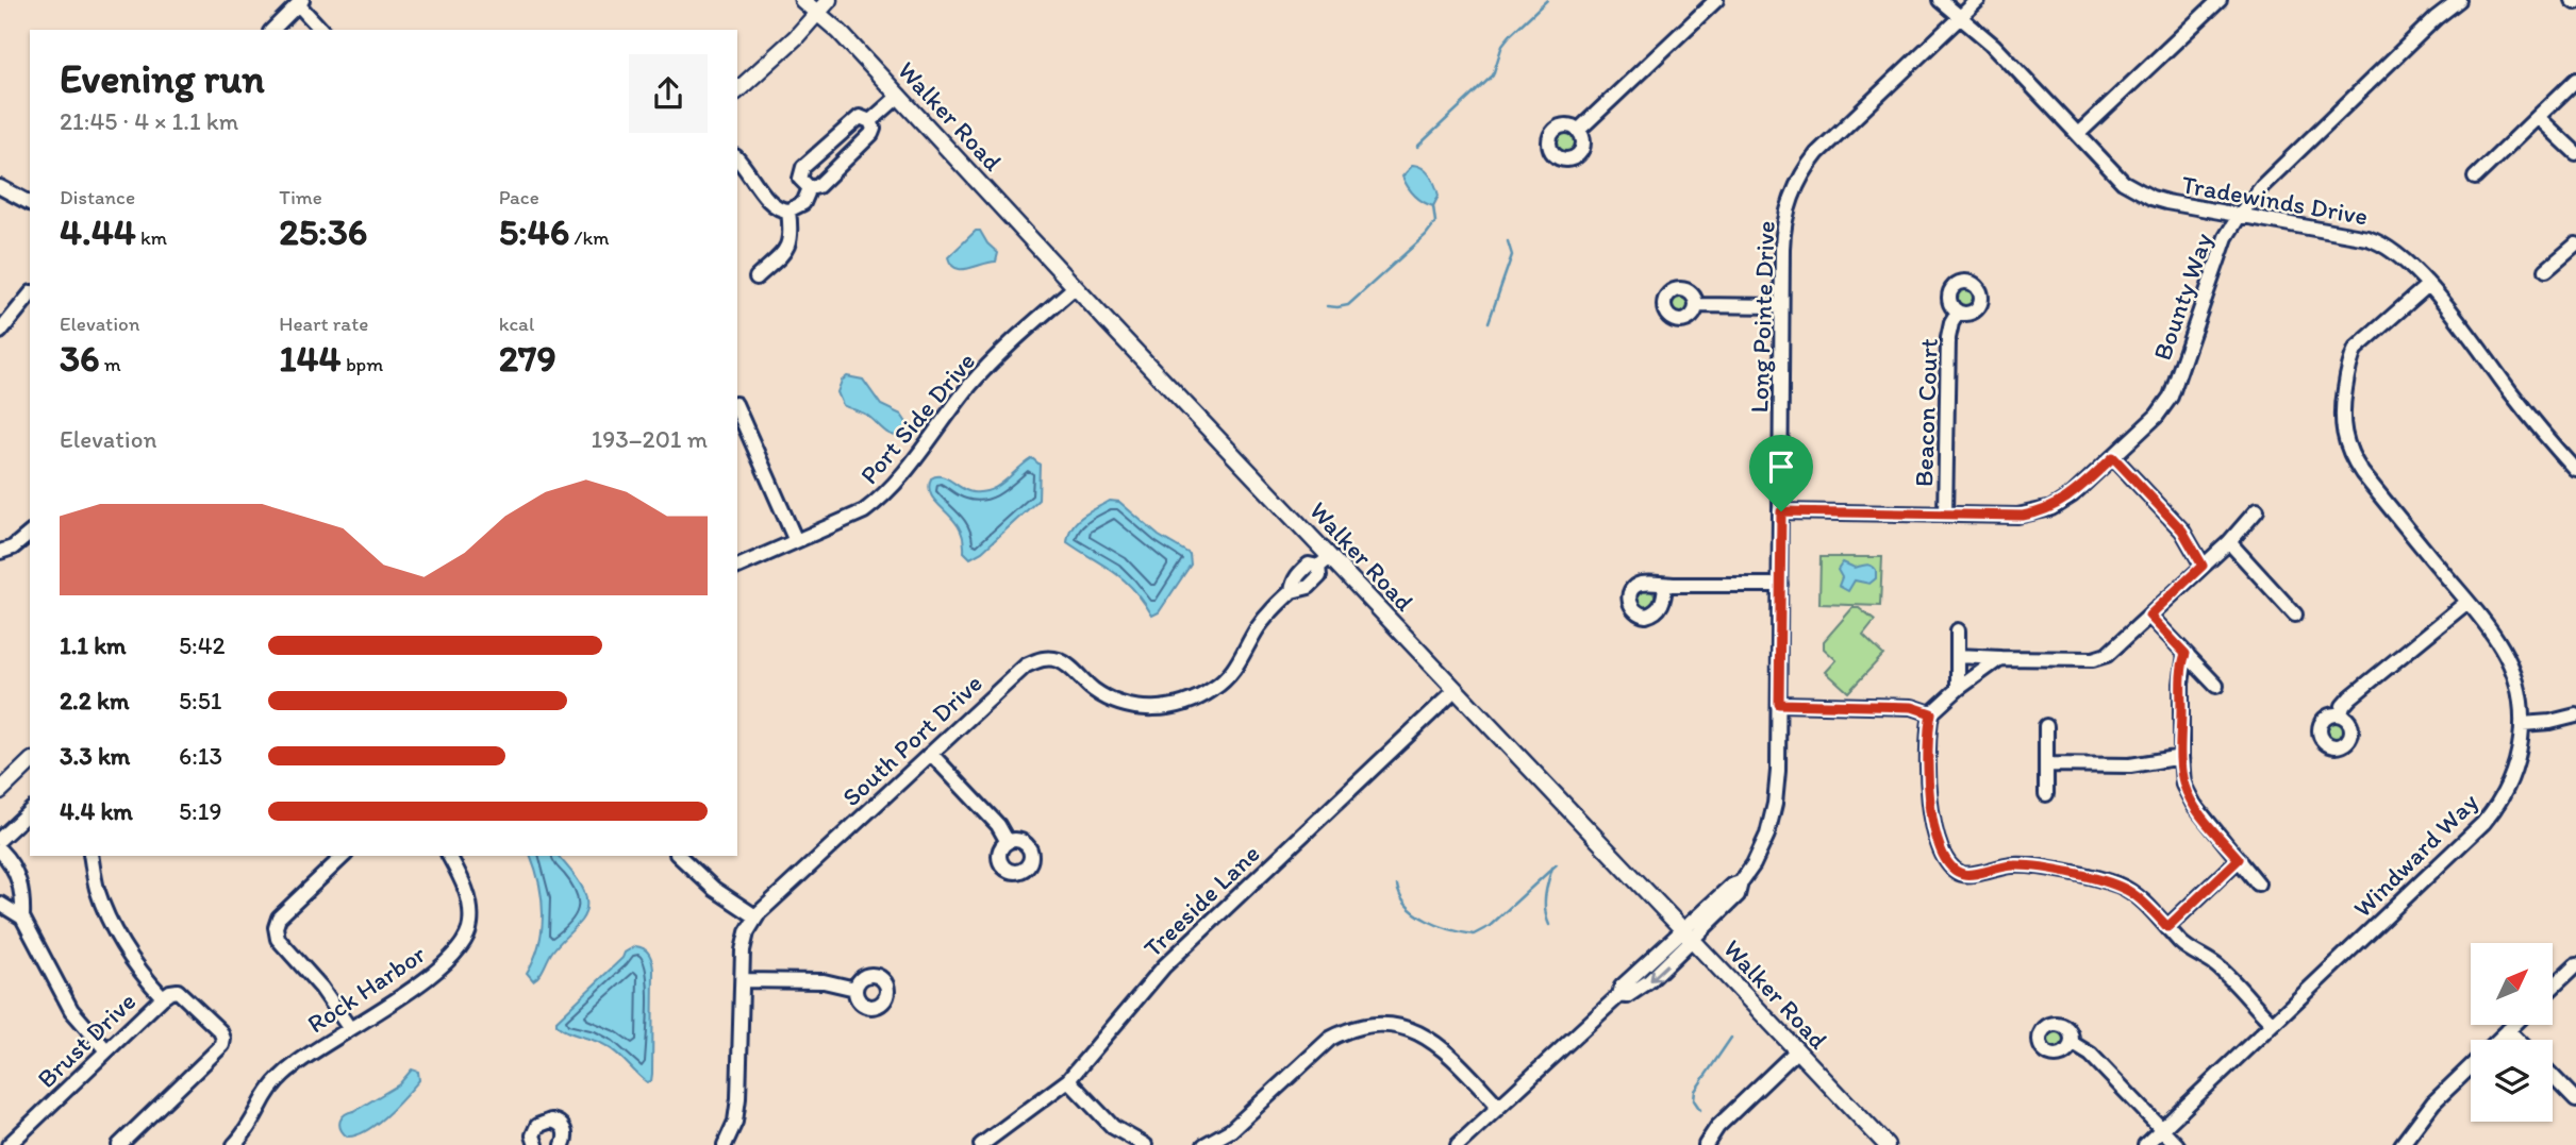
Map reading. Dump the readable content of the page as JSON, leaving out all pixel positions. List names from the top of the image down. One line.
{"streets":{"street":["Walker Road","Tradewinds Drive","Bounty Way","Long Pointe Drive","Beacon Court","Port Side Drive","South Port Drive","Windward Way","Treeside Lane","Rock Harbor","Brust Drive"]},"crossings":[["Walker Road","Long Pointe Drive"],["Walker Road","Port Side Drive"],["Walker Road","South Port Drive"],["Walker Road","Treeside Lane"],["Tradewinds Drive","Bounty Way"],["Tradewinds Drive","Long Pointe Drive"],["Tradewinds Drive","Windward Way"],["Bounty Way","Long Pointe Drive"],["Bounty Way","Beacon Court"]],"north":"top right","page":{"heading":["Evening run","21:45 · 4 × 1.1 km"],"stats":[["Distance","4.44 km"],["Time","25:36"],["Pace","5:46 /km"],["Elevation","36 m"],["Heart rate","144 bpm"],["kcal","279"]],"chart":["Elevation","193–201 m"],"list":[{"name":"1.1 km","note":"5:42"},{"name":"2.2 km","note":"5:51"},{"name":"3.3 km","note":"6:13"},{"name":"4.4 km","note":"5:19"}]}}
